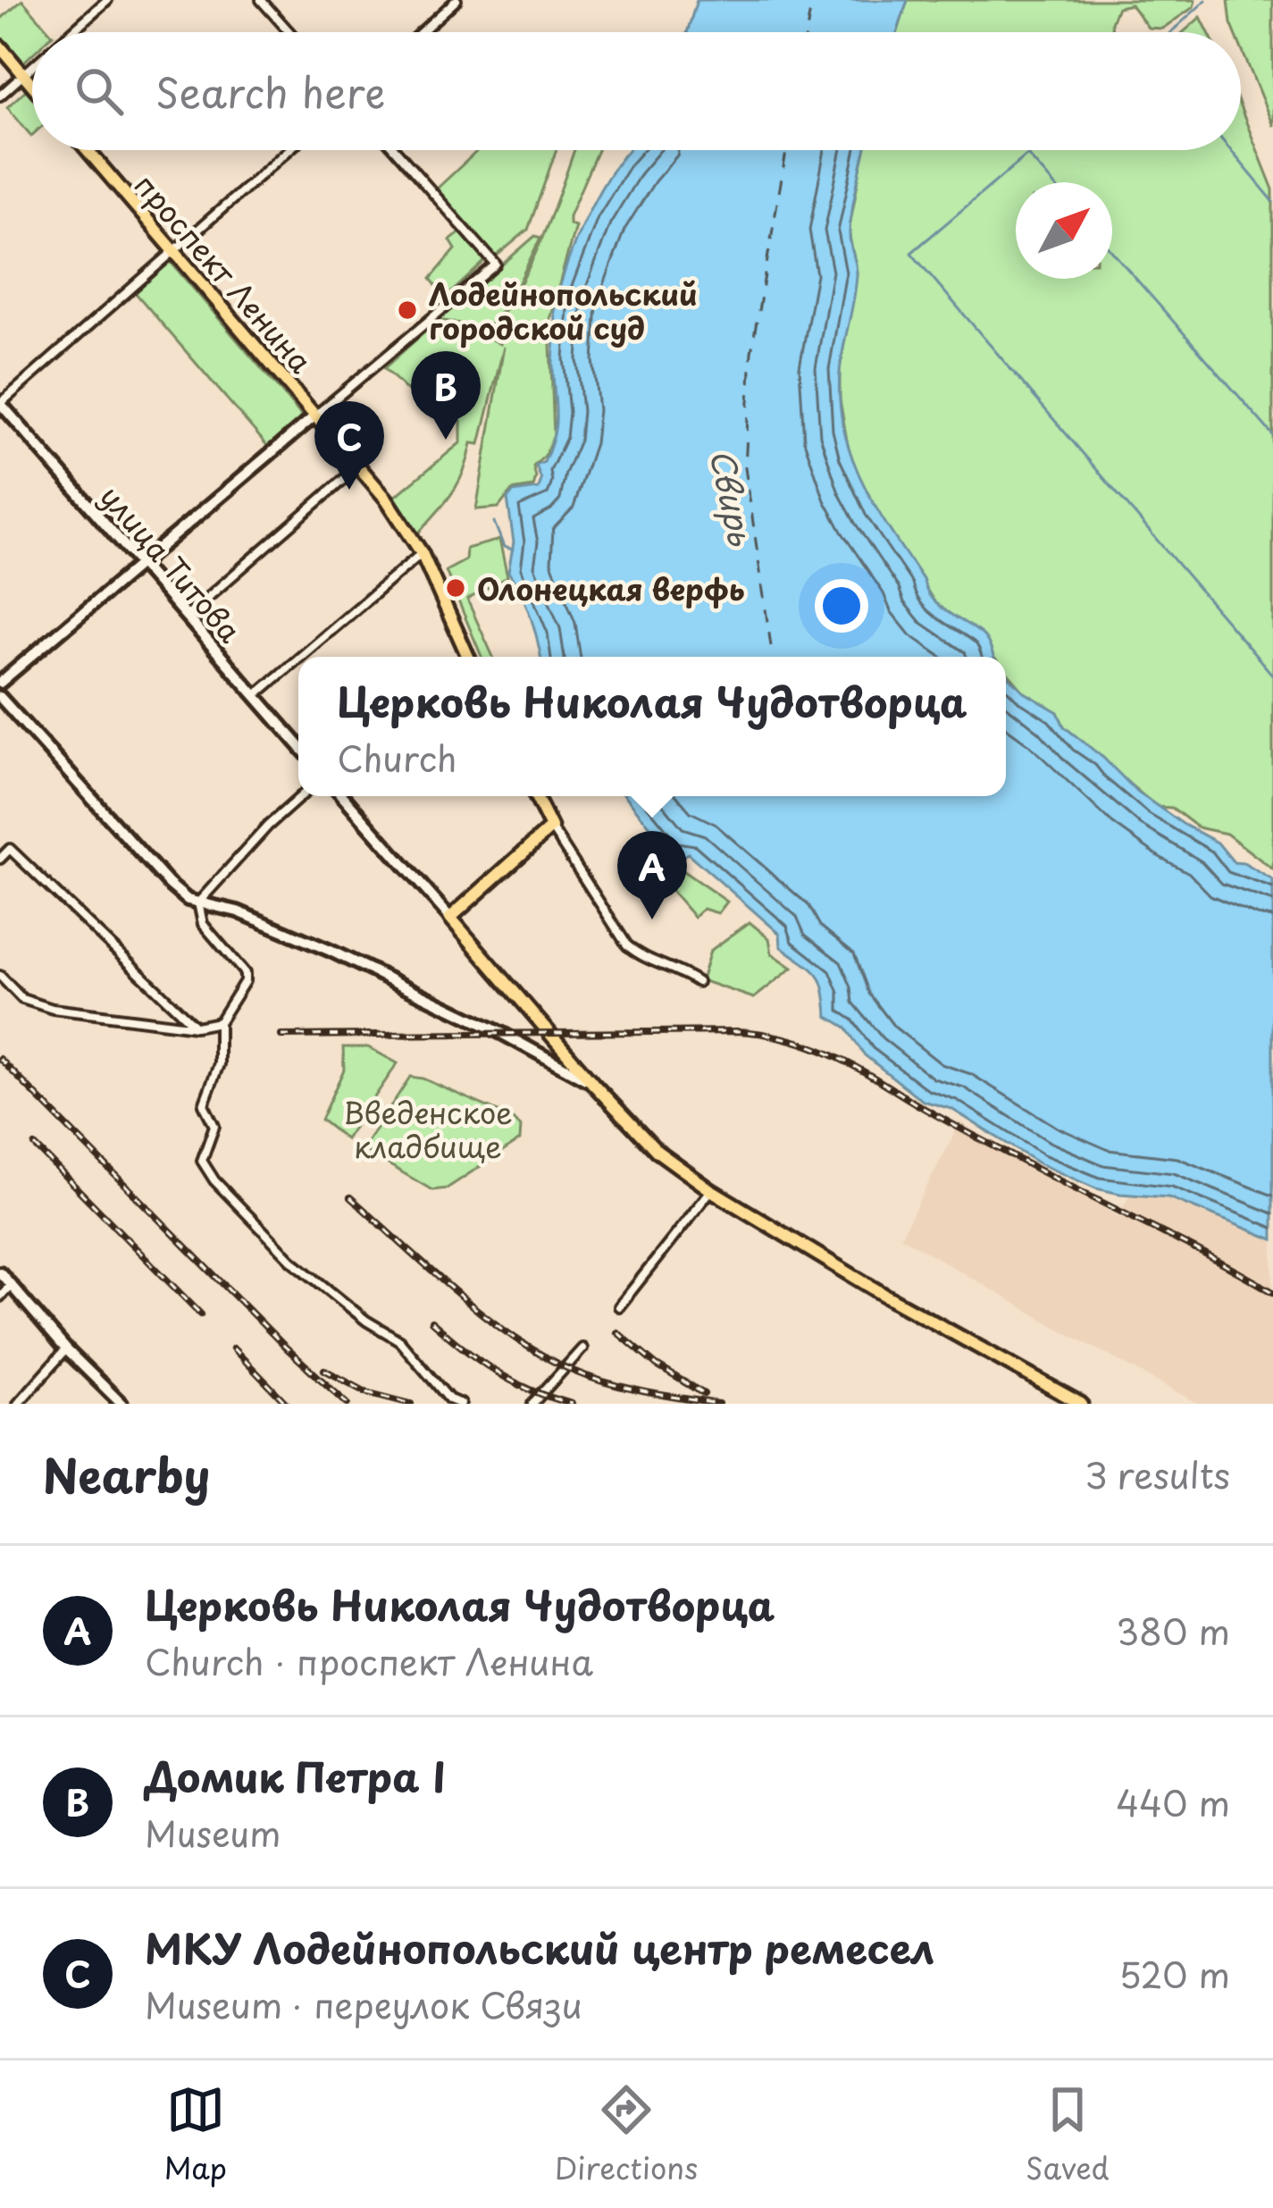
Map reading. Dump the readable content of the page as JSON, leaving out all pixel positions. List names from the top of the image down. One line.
{"streets":{"main road":["проспект Ленина"],"street":["улица Титова"]},"water":["Свирь"],"parks":["Введенское кладбище"],"places":["Лодейнопольский городской суд","Олонецкая верфь"],"north":"top right","page":{"search":"Search here","pins":["B","C","A"],"popup":["Церковь Николая Чудотворца","Church"],"heading":["Nearby","3 results"],"list":[{"mark":"A","name":"Церковь Николая Чудотворца","note":"Church · проспект Ленина","value":"380 m"},{"mark":"B","name":"Домик Петра I","note":"Museum","value":"440 m"},{"mark":"C","name":"МКУ Лодейнопольский центр ремесел","note":"Museum · переулок Связи","value":"520 m"}],"nav":["Map","Directions","Saved"]}}
